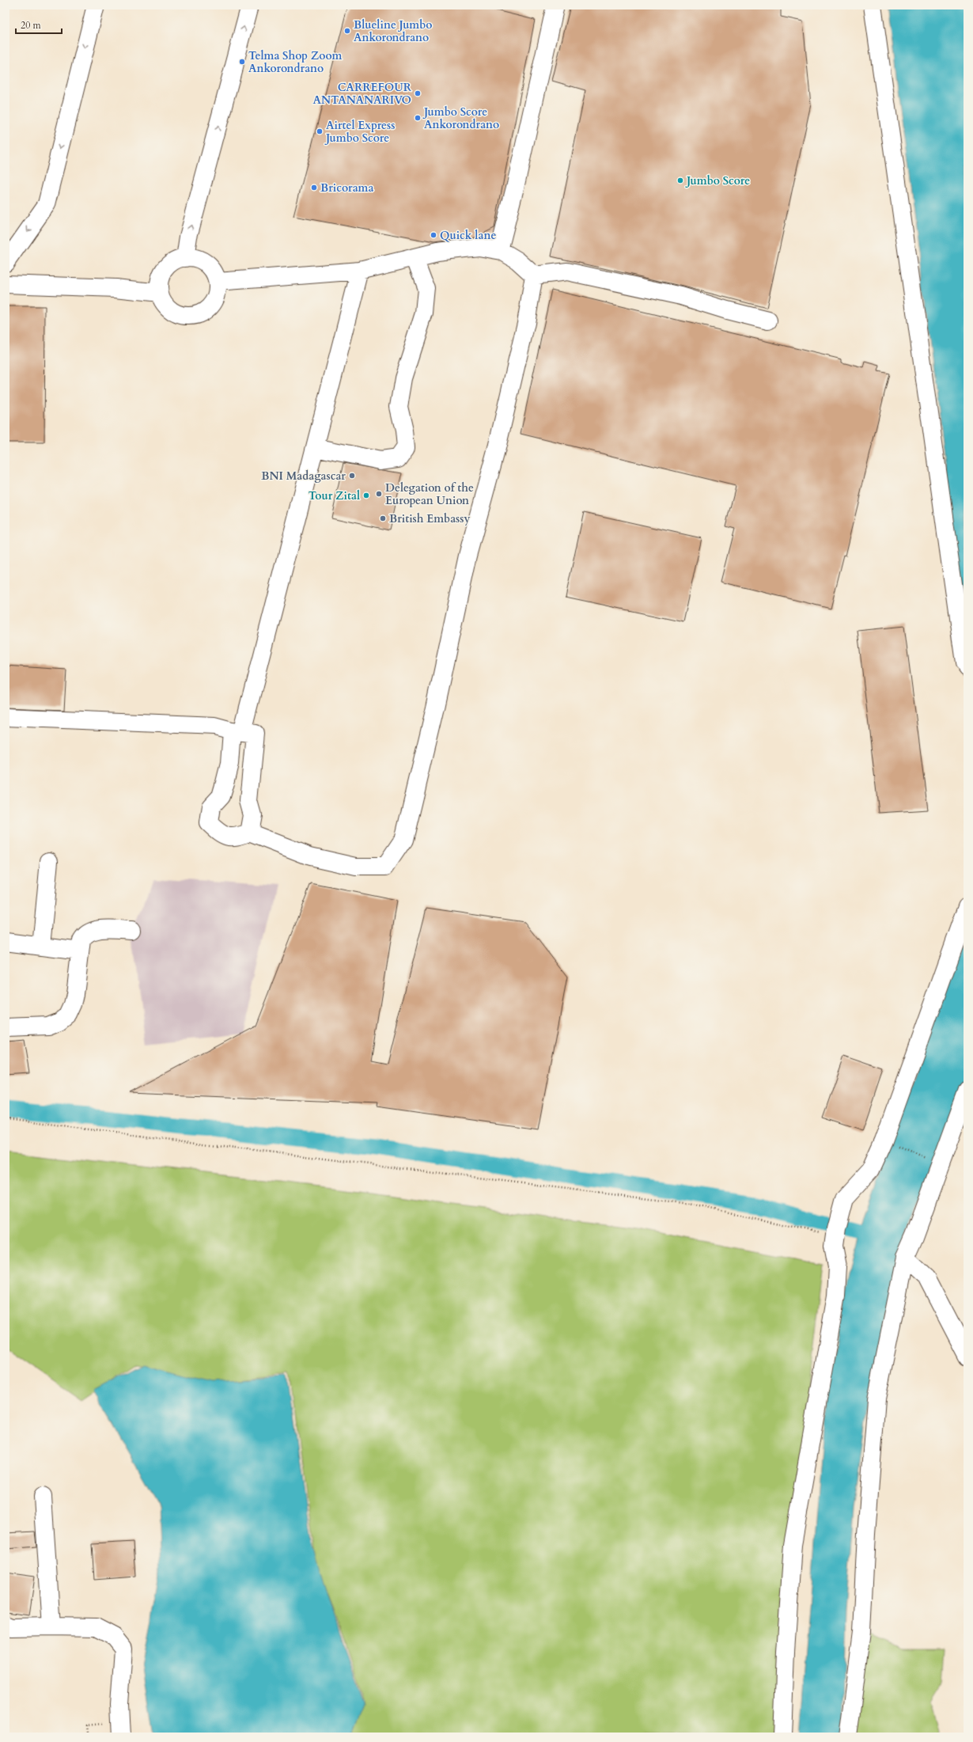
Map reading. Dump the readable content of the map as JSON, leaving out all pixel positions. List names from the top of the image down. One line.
{"places":["Blueline Jumbo Ankorondrano","Telma Shop Zoom Ankorondrano","CARREFOUR ANTANANARIVO","Jumbo Score Ankorondrano","Airtel Express Jumbo Score","Jumbo Score","Bricorama","Quick lane","BNI Madagascar","Delegation of the European Union","Tour Zital","British Embassy"],"scale_bar":"20 m"}
